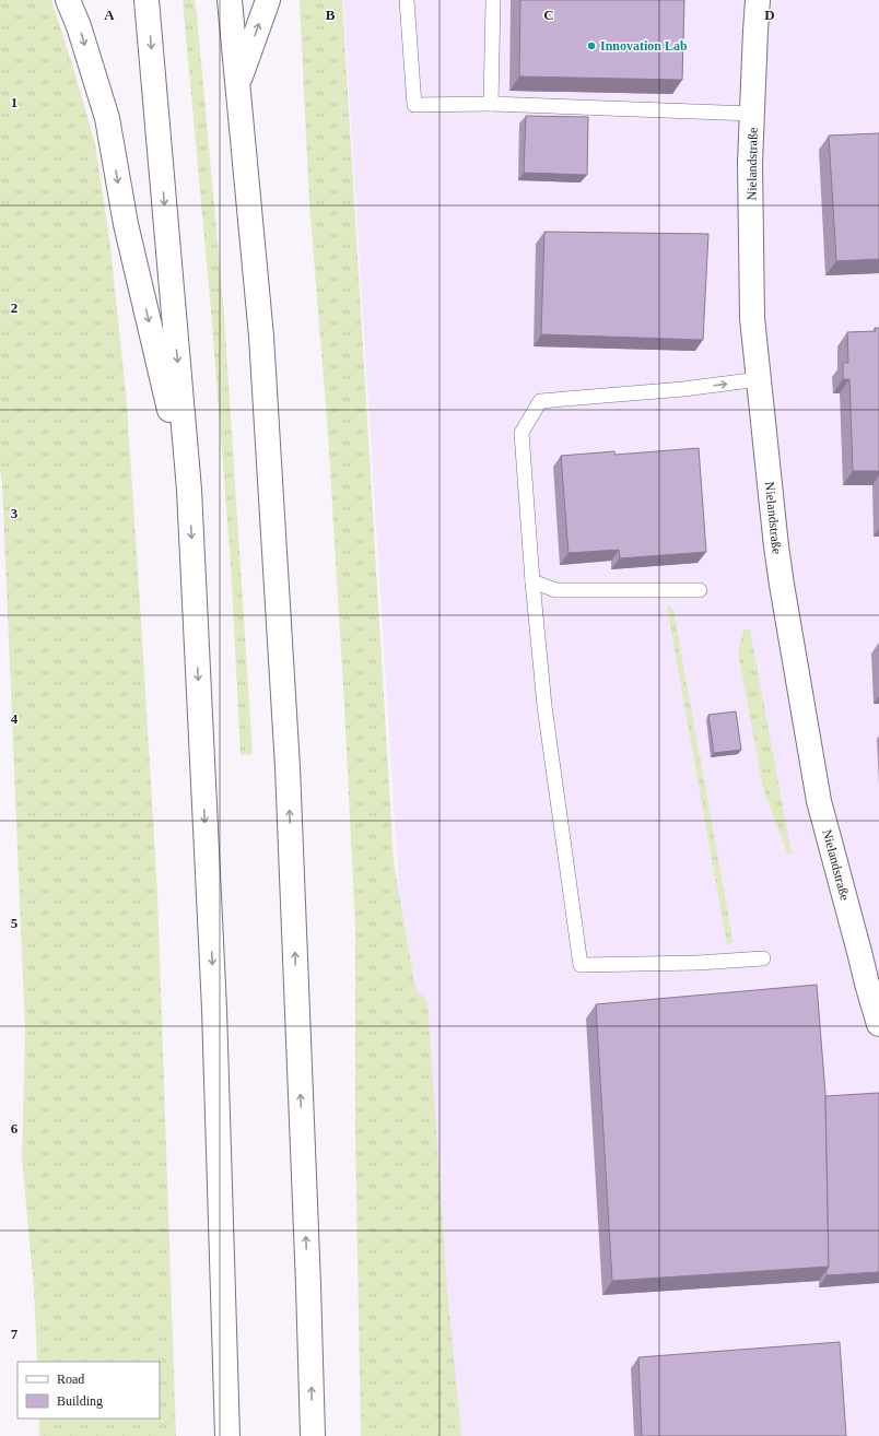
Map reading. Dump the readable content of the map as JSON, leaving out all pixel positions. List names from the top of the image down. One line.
{"streets":{"main road":["Nielandstraße"]},"places":["Innovation Lab"],"legend":["Road","Building"],"grid":{"columns":["A","B","C","D"],"rows":["1","2","3","4","5","6","7"]}}
